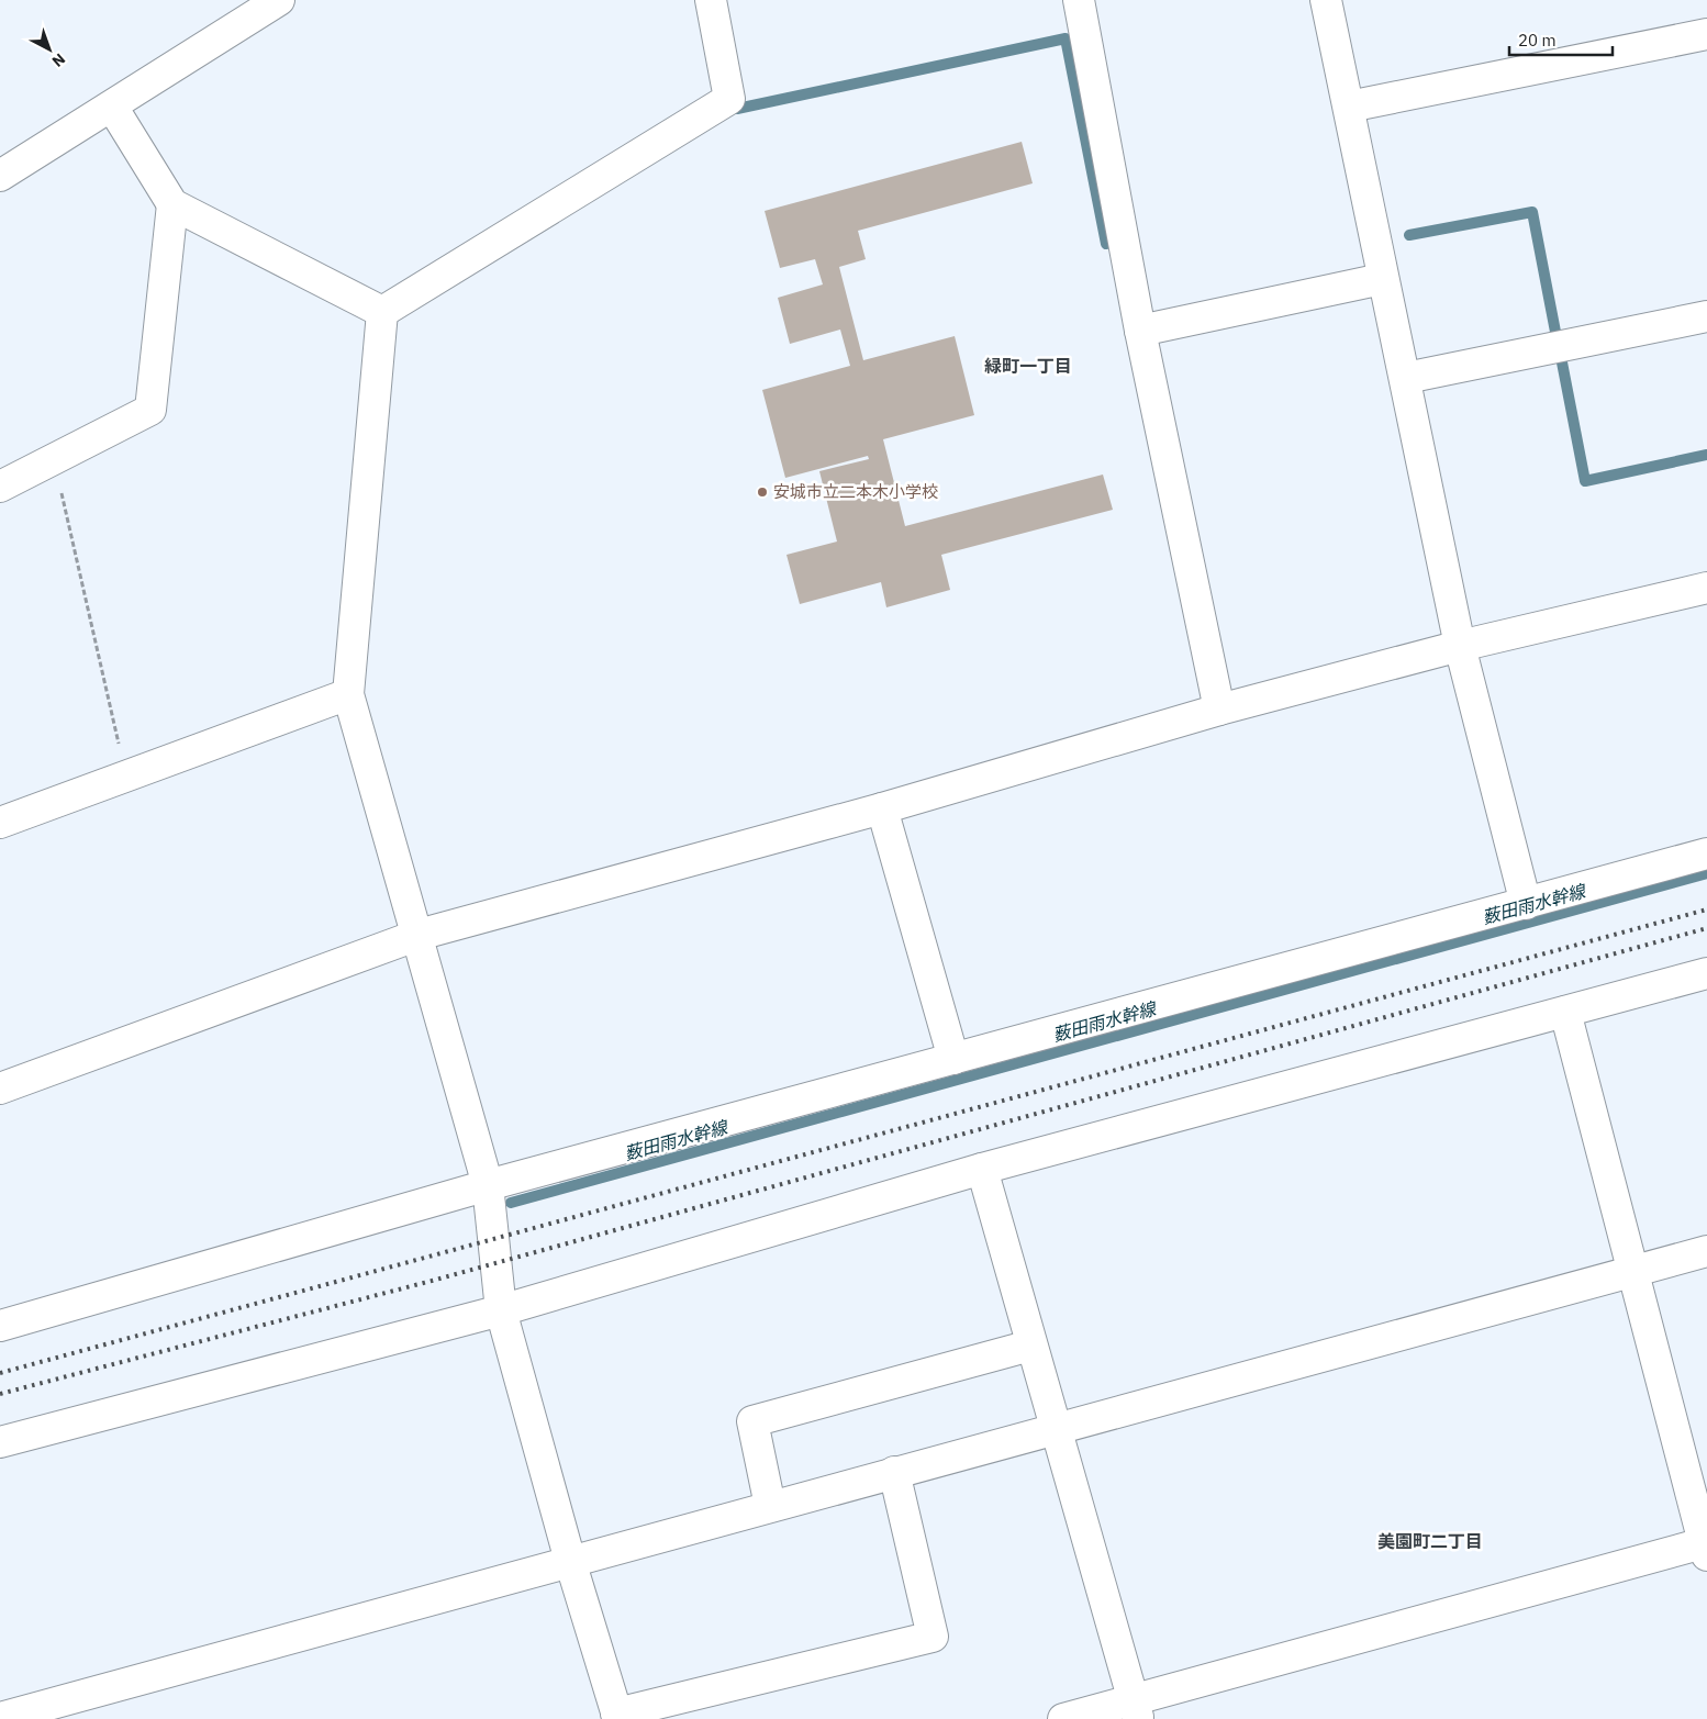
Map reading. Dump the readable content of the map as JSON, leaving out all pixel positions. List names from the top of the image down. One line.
{"districts":["緑町一丁目","美園町二丁目"],"water":["薮田雨水幹線"],"places":["安城市立二本木小学校"],"scale_bar":"20 m","north":"bottom right"}
